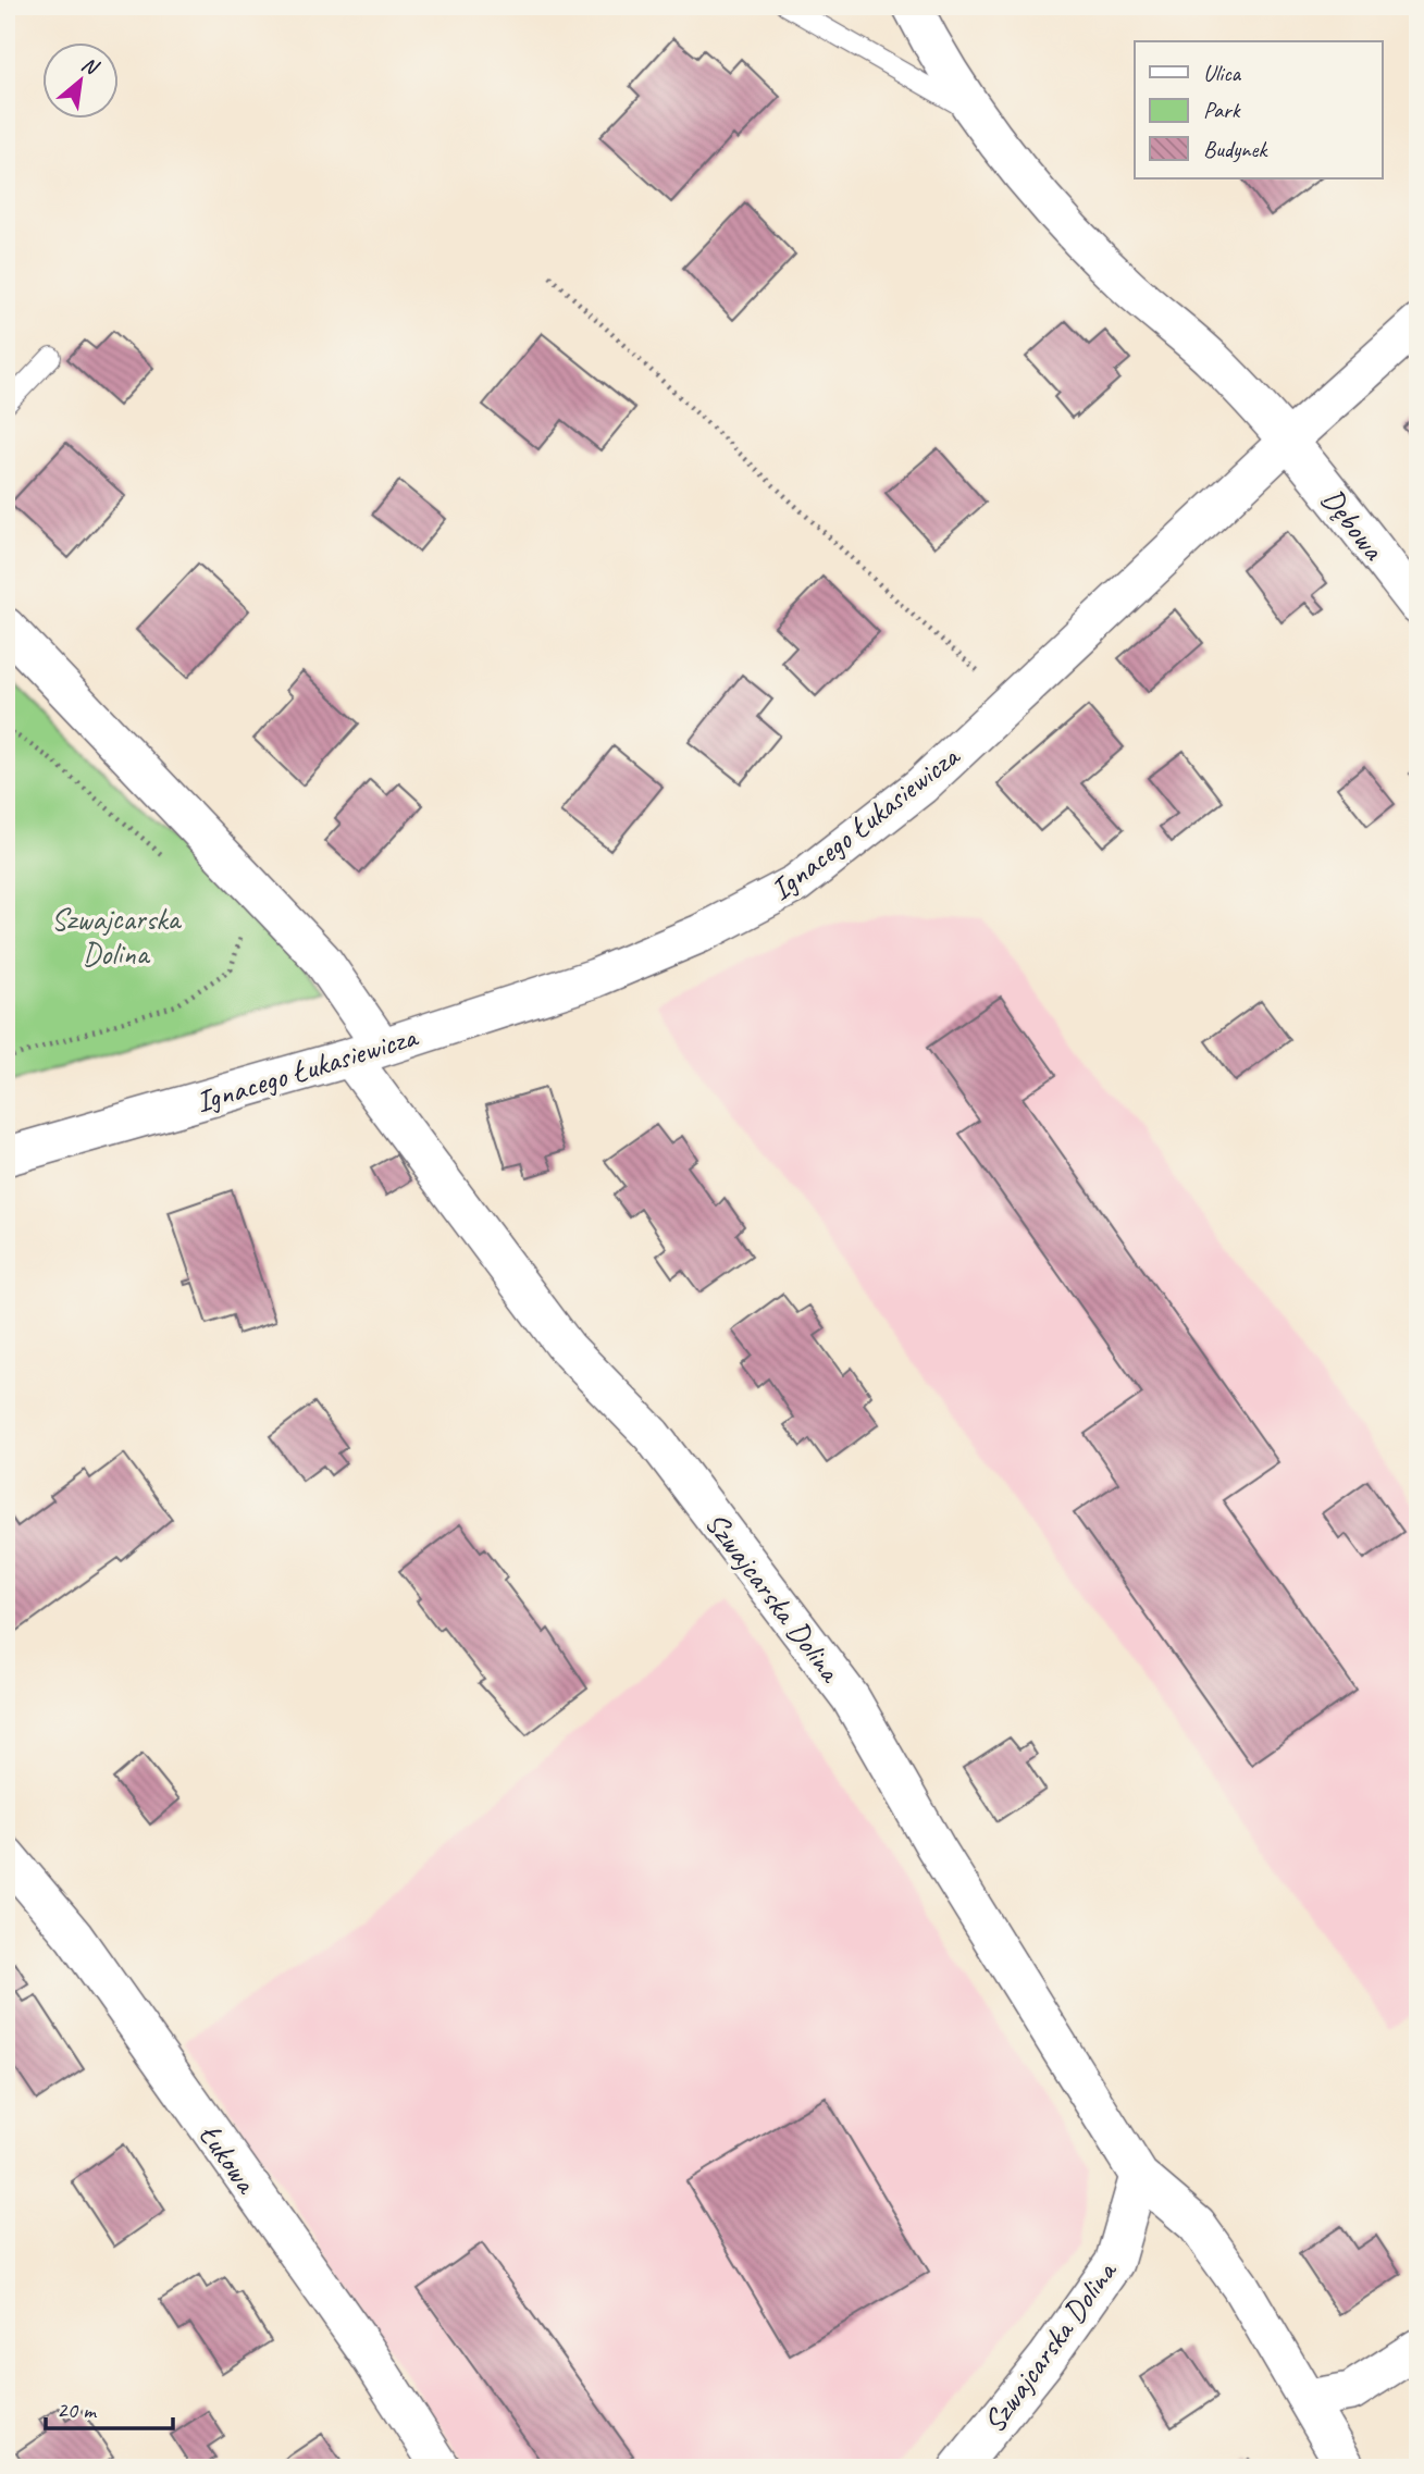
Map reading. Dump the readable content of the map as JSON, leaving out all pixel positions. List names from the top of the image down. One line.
{"streets":{"street":["Dębowa","Ignacego Łukasiewicza","Szwajcarska Dolina","Łukowa"]},"crossings":[["Dębowa","Ignacego Łukasiewicza"],["Ignacego Łukasiewicza","Szwajcarska Dolina"]],"parks":["Szwajcarska Dolina"],"legend":["Ulica","Park","Budynek"],"scale_bar":"20 m","north":"top right"}
